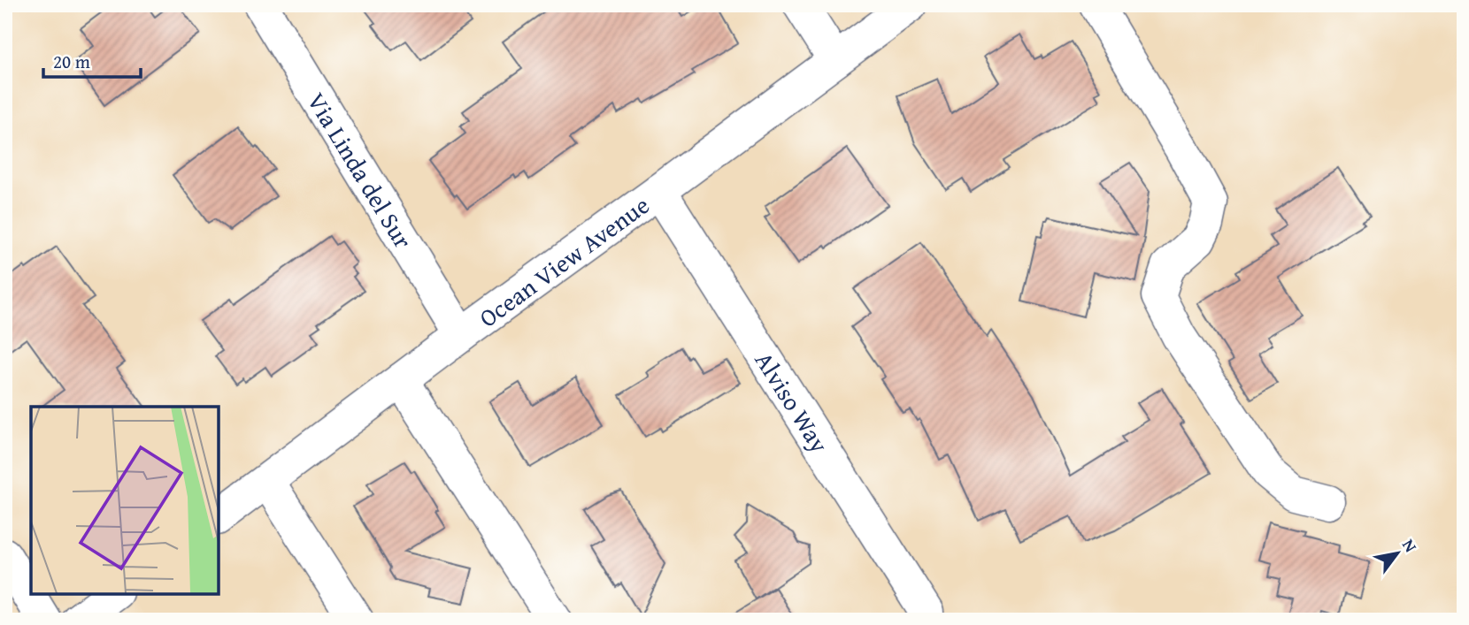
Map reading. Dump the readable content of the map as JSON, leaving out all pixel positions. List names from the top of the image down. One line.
{"streets":{"street":["Via Linda del Sur","Ocean View Avenue","Alviso Way"]},"crossings":[["Via Linda del Sur","Ocean View Avenue"],["Ocean View Avenue","Alviso Way"]],"scale_bar":"20 m","north":"top right"}
